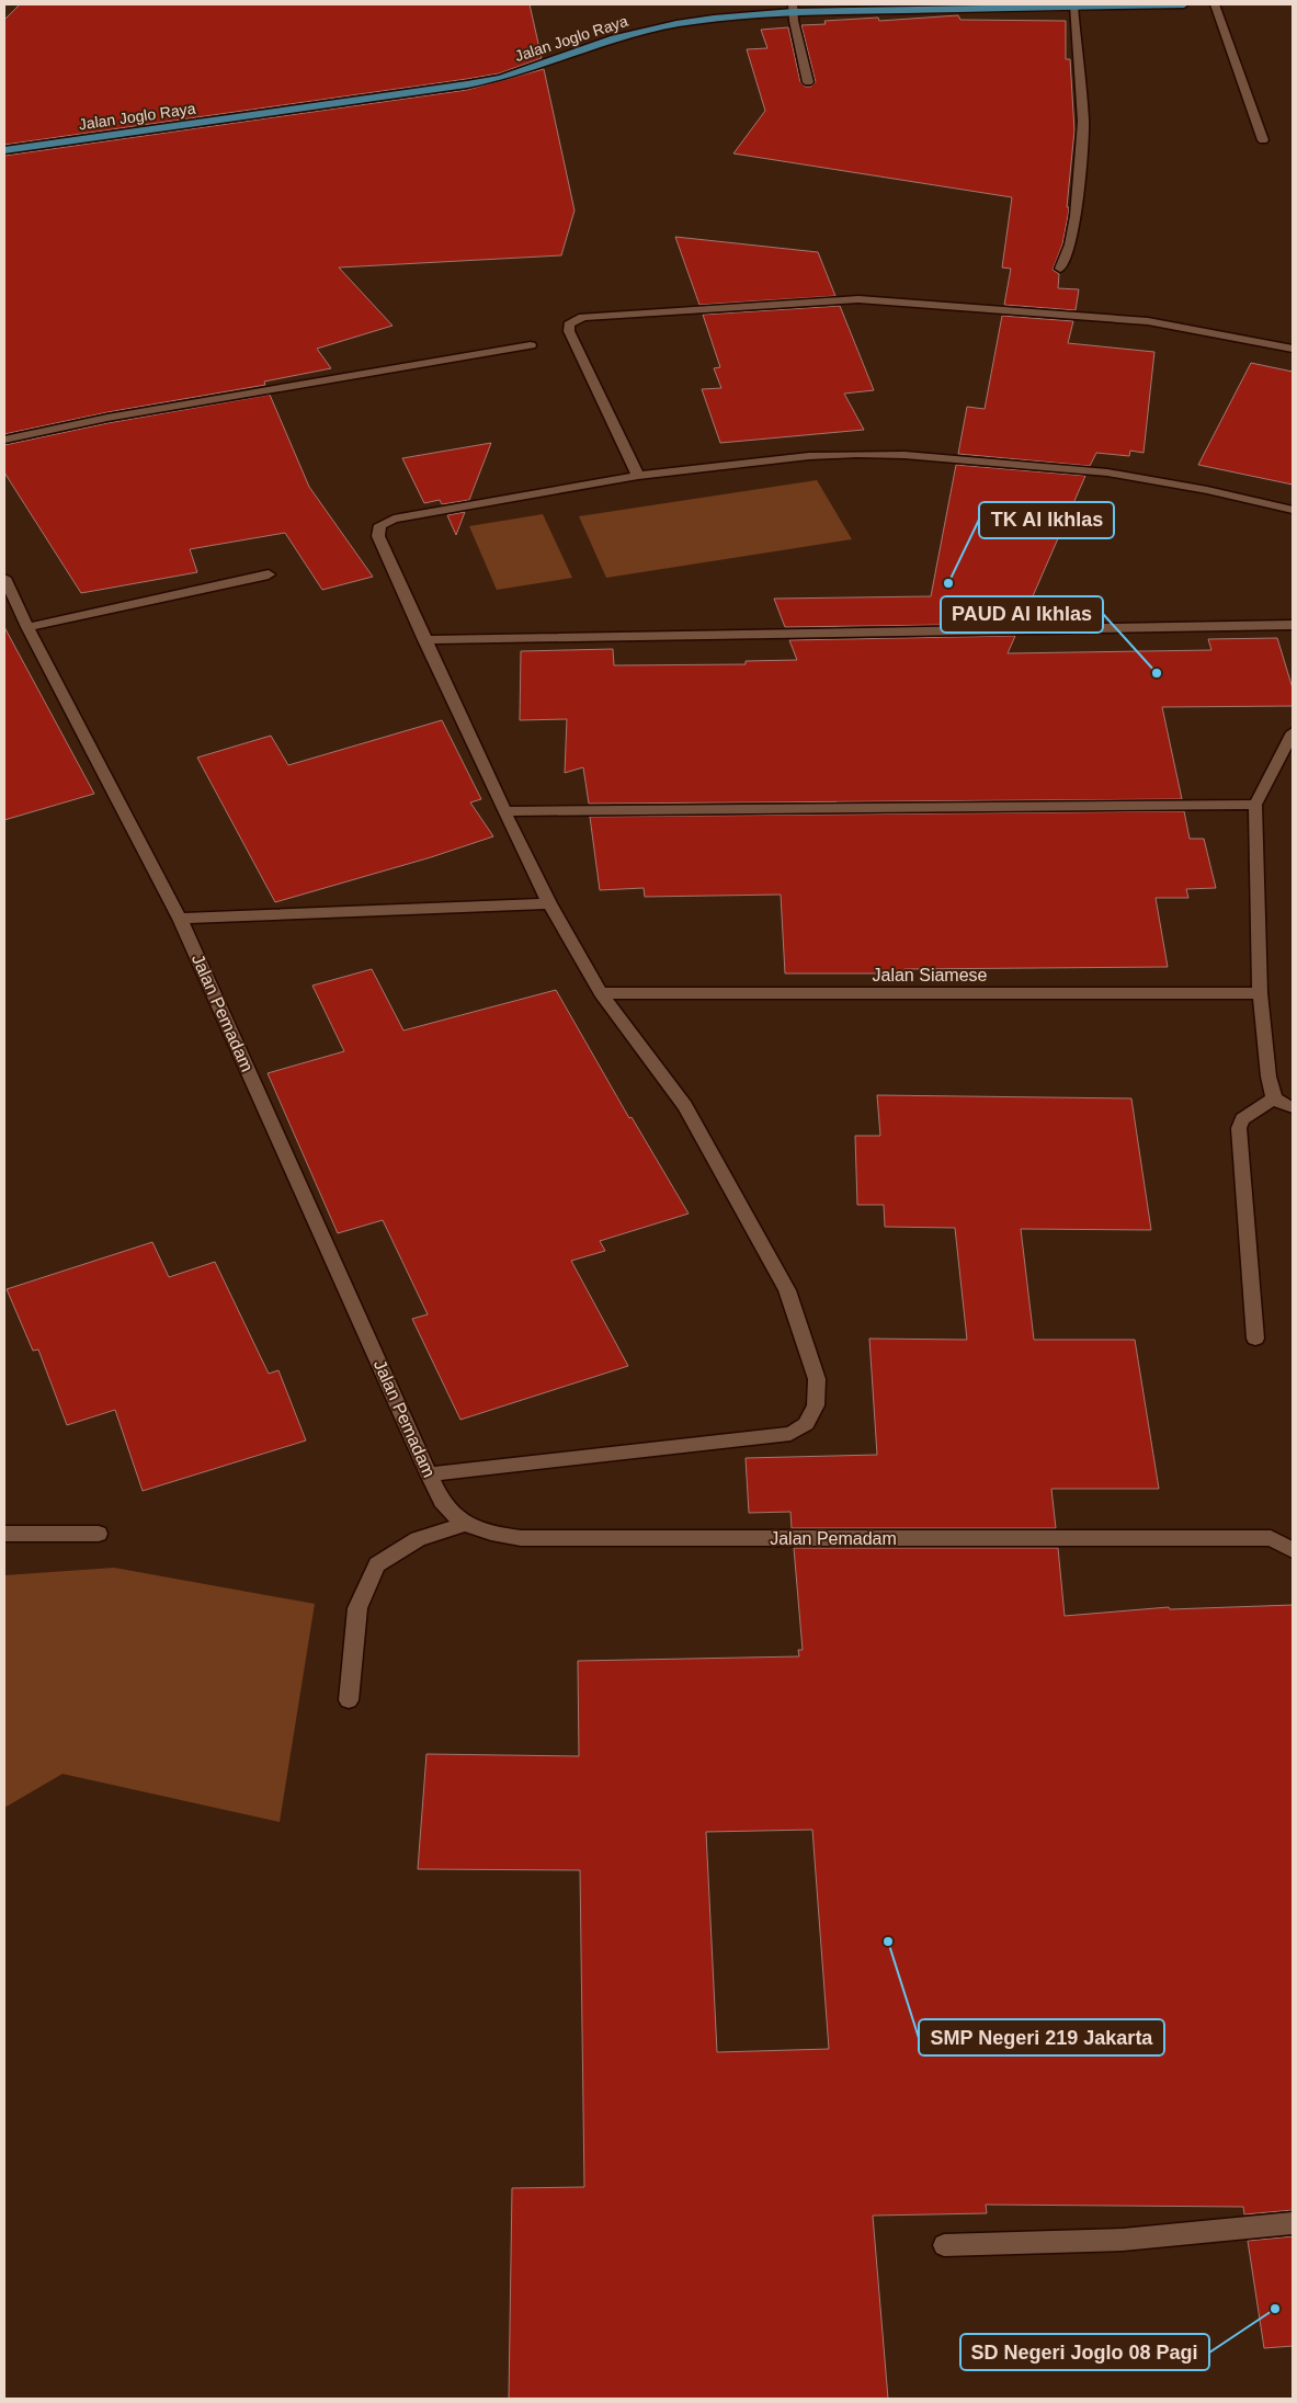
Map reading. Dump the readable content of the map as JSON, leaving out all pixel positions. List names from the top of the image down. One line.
{"streets":{"main road":["Jalan Joglo Raya"],"street":["Jalan Siamese","Jalan Pemadam"]},"places":["TK Al Ikhlas","PAUD Al Ikhlas","SMP Negeri 219 Jakarta","SD Negeri Joglo 08 Pagi"]}
